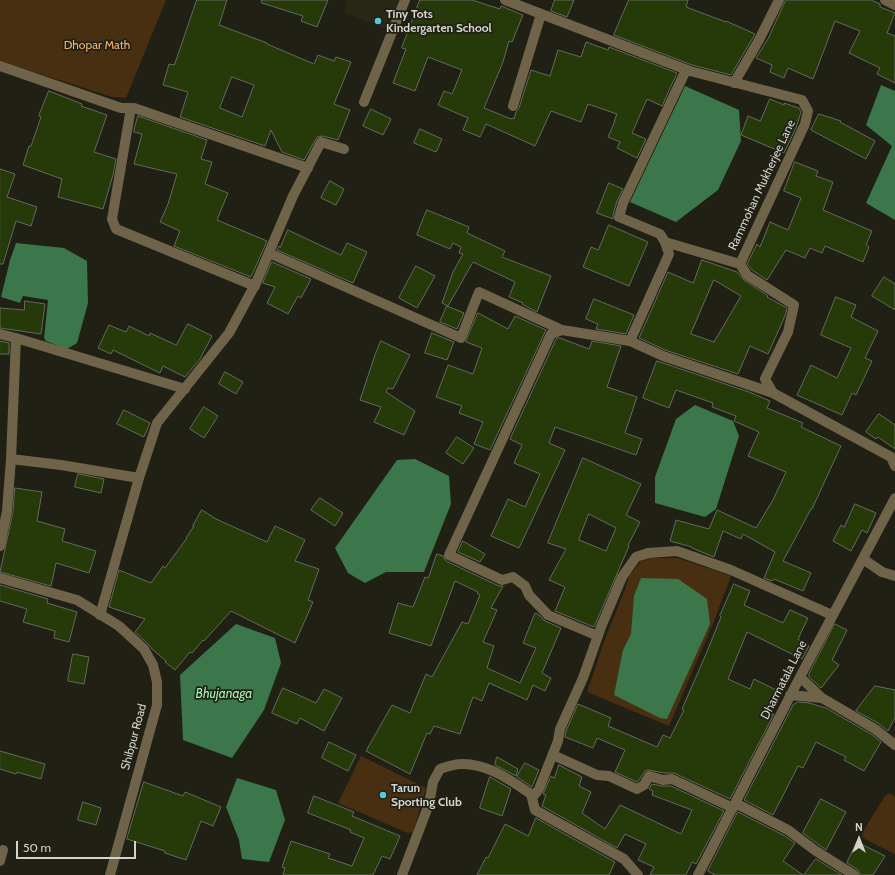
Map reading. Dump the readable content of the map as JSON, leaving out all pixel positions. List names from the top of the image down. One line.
{"streets":{"street":["Rammohan Mukherjee Lane","Dharmatala Lane","Shibpur Road"]},"water":["Bhujanaga"],"parks":["Dhopar Math"],"places":["Tiny Tots Kindergarten School","Tarun Sporting Club"],"scale_bar":"50 m","north":"top"}
